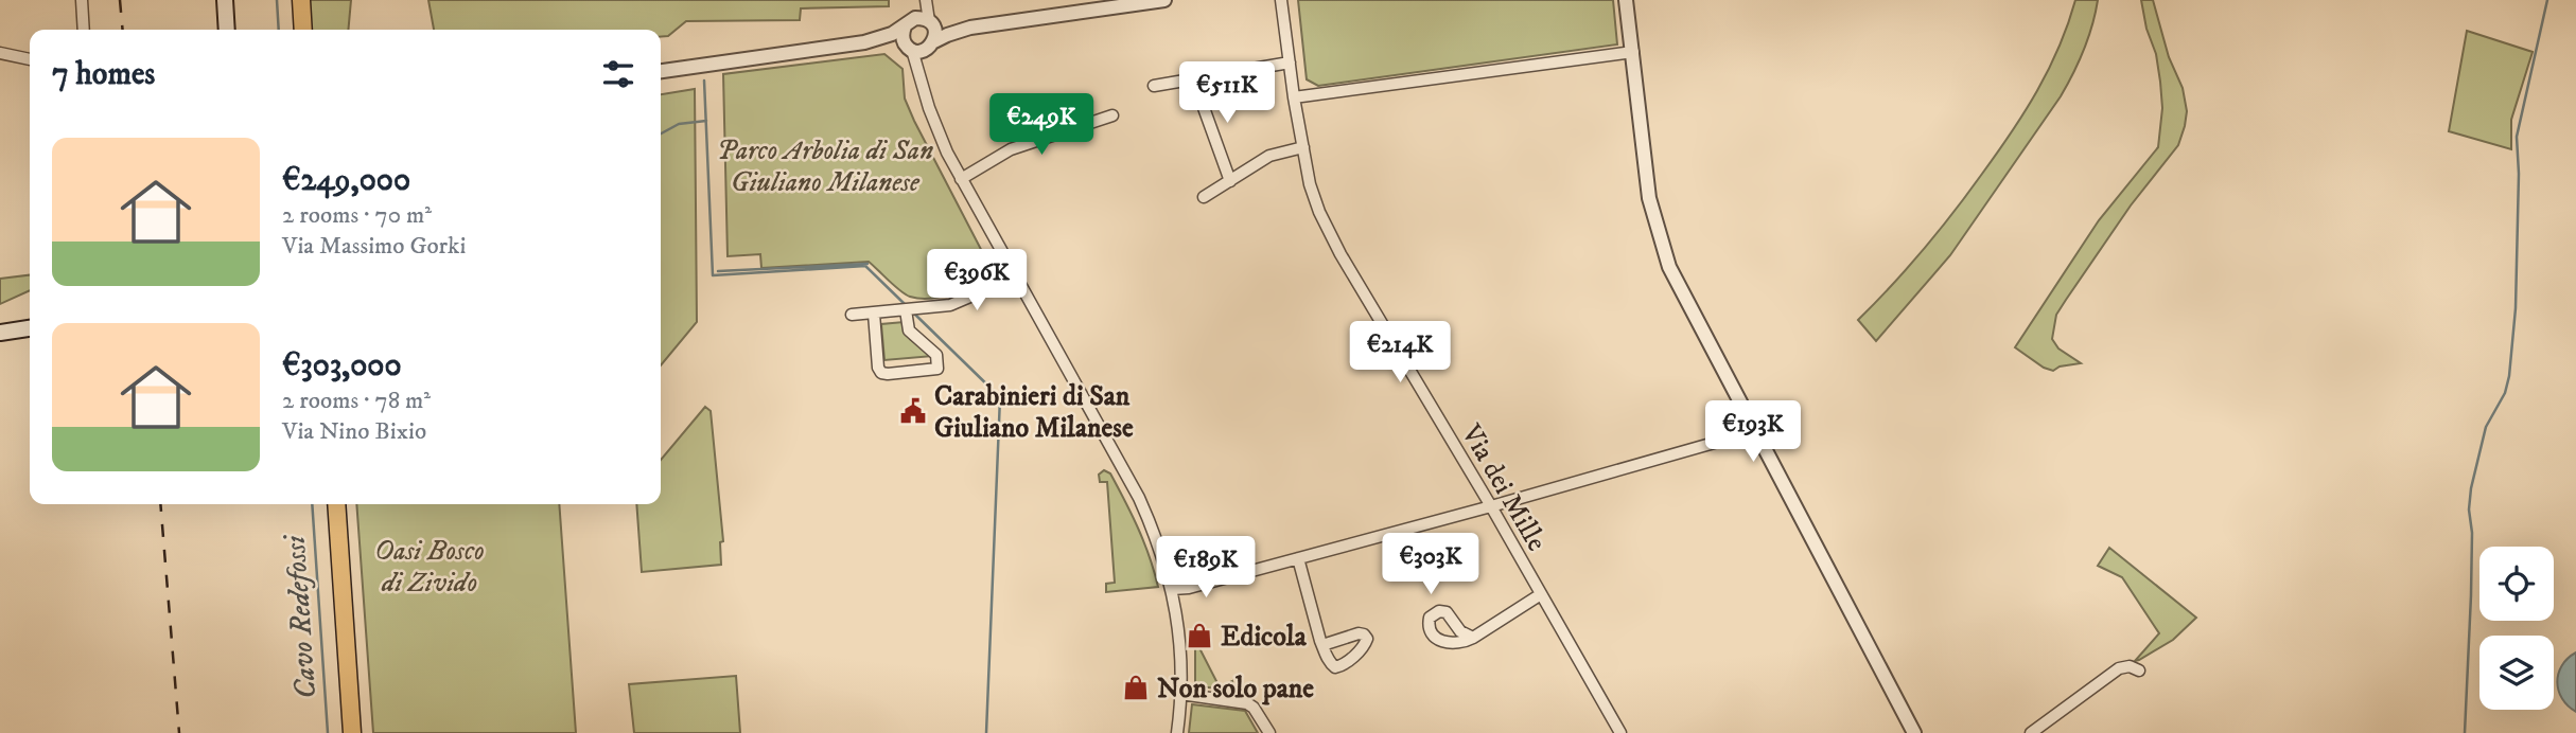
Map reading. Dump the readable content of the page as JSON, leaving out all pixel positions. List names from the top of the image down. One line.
{"streets":{"street":["Via dei Mille"]},"water":["Cavo Redefossi"],"parks":["Parco Arbolia di San Giuliano Milanese","Oasi Bosco di Zivido"],"places":{"public building":["Carabinieri di San Giuliano Milanese"],"shop":["Edicola","Non solo pane"]},"page":{"heading":"7 homes","price":["€511K","€249K","€396K","€214K","€193K","€303K","€189K"],"list":[{"name":"€249,000","note":"2 rooms · 70 m² · Via Massimo Gorki"},{"name":"€303,000","note":"2 rooms · 78 m² · Via Nino Bixio"}]}}
